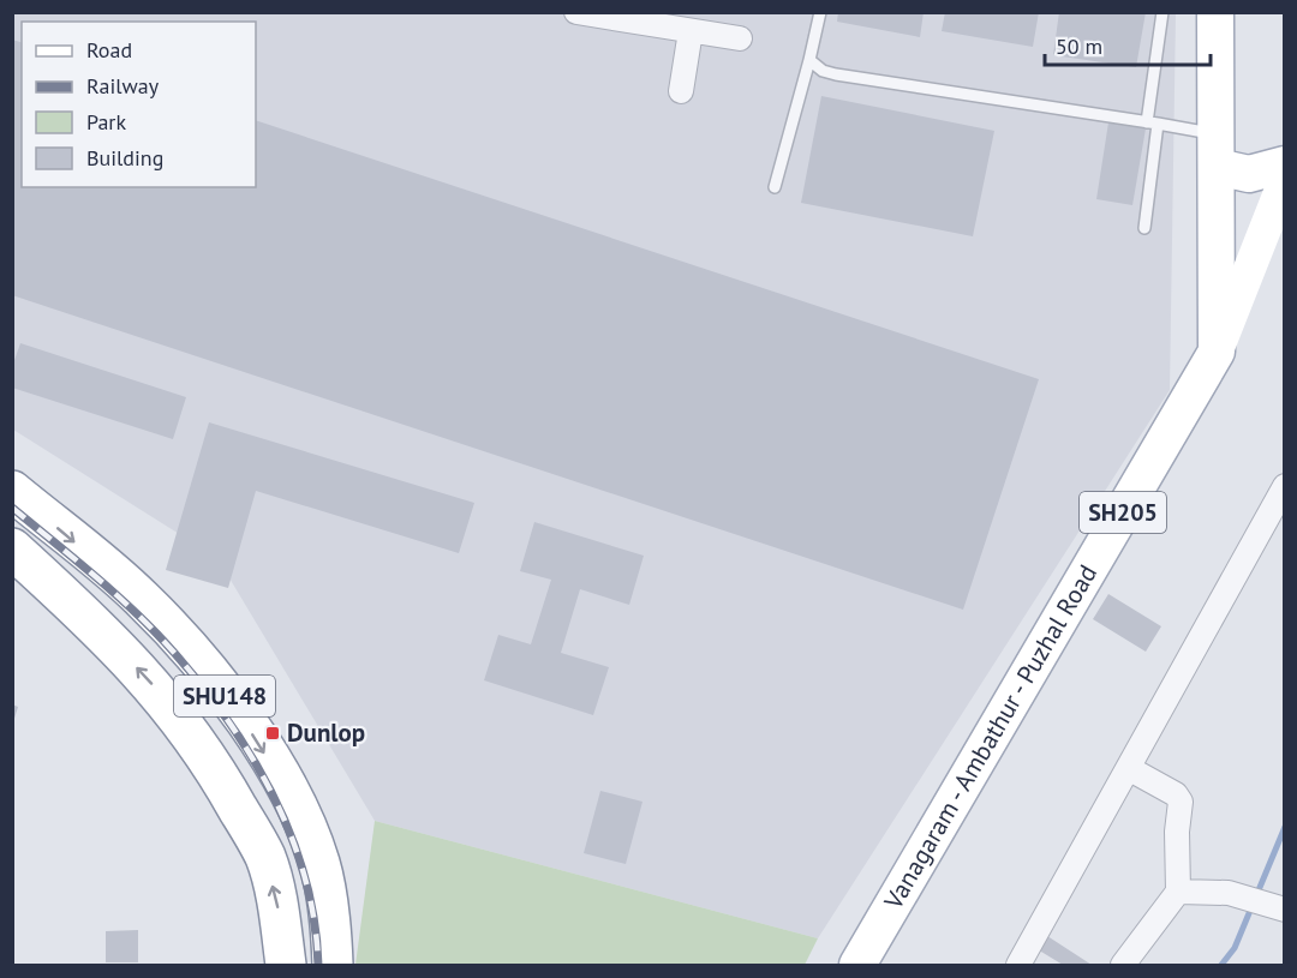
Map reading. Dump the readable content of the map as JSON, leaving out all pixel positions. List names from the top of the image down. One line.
{"streets":{"highway":["SHU148"],"main road":["SH205","Vanagaram - Ambathur - Puzhal Road"]},"places":{"transit":["Dunlop"]},"legend":["Road","Railway","Park","Building"],"scale_bar":"50 m"}
